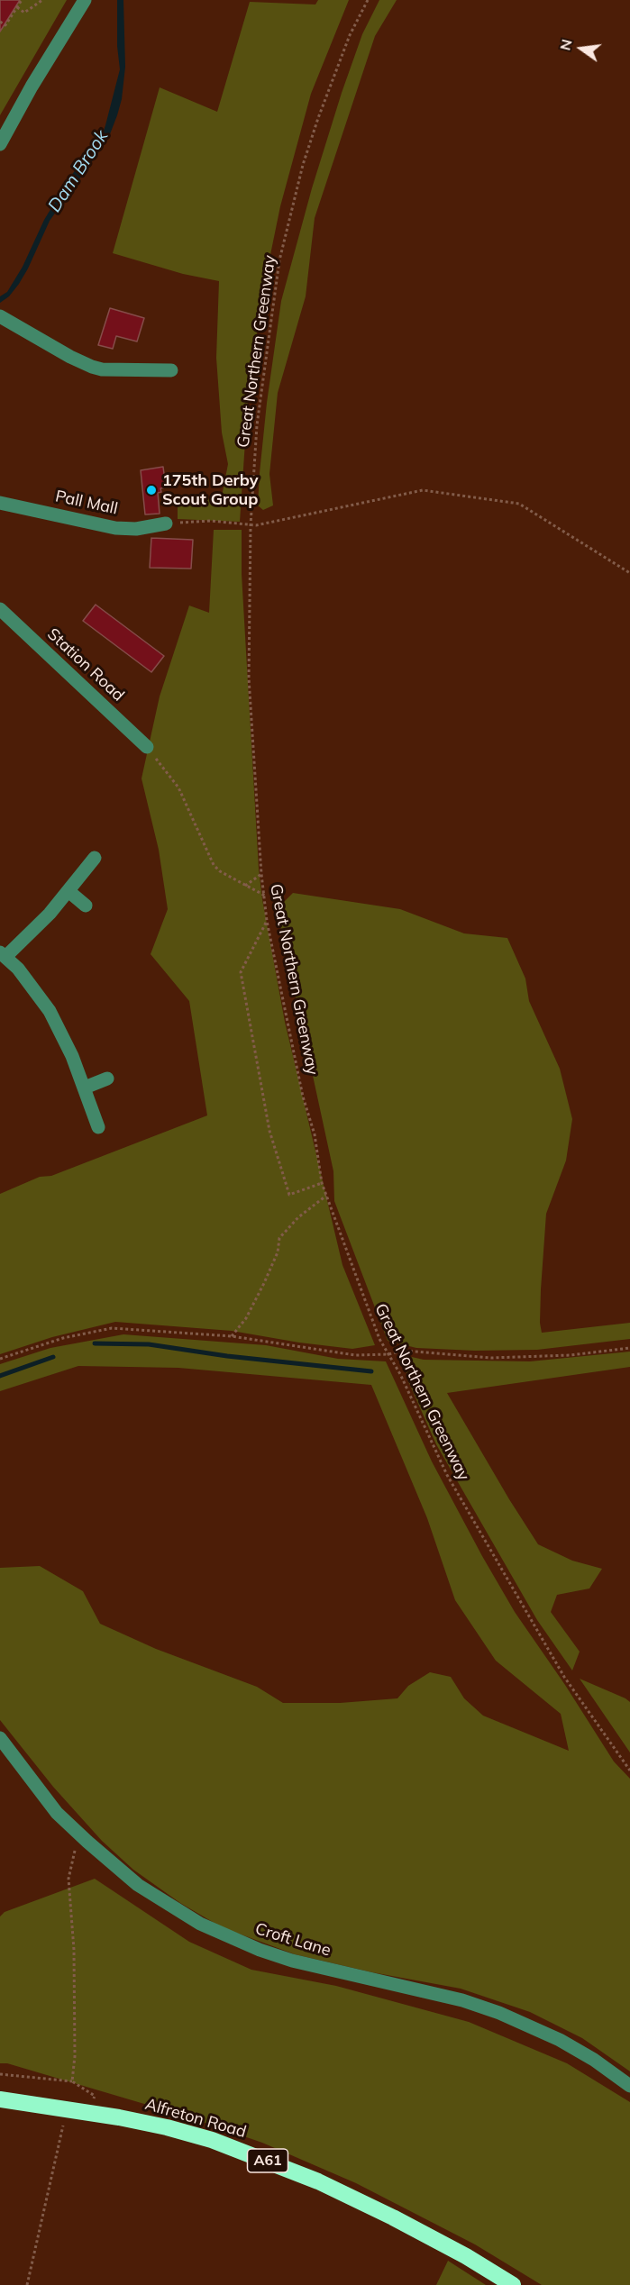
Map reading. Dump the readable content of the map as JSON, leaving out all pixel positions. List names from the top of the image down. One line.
{"streets":{"highway":["Alfreton Road","A61"],"street":["Pall Mall","Station Road","Croft Lane"],"path":["Great Northern Greenway"]},"water":["Dam Brook"],"places":["175th Derby Scout Group"],"north":"left"}
